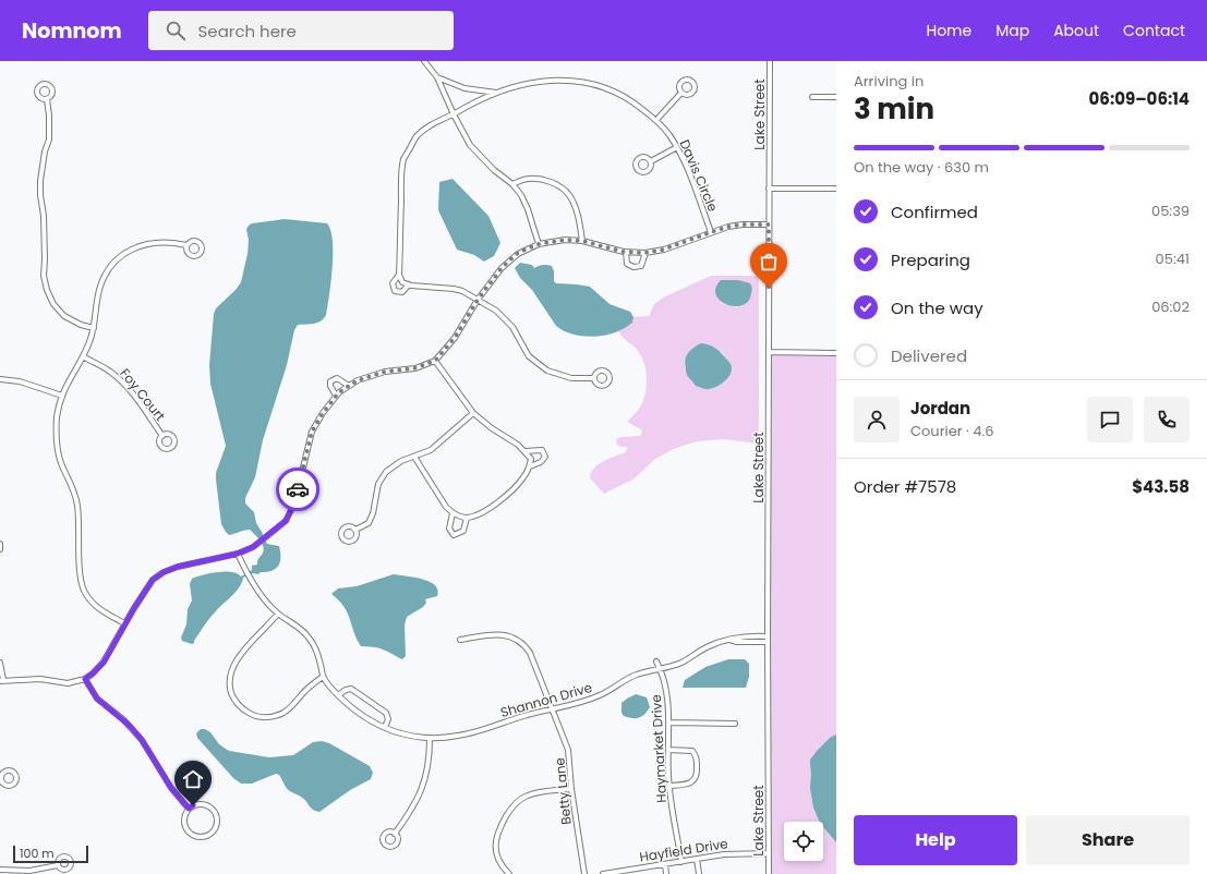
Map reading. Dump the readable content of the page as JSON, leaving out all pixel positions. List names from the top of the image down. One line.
{"streets":{"street":["Lake Street","Davis Circle","Foy Court","Shannon Drive","Haymarket Drive","Betty Lane","Hayfield Drive"]},"crossings":[["Lake Street","Shannon Drive"],["Lake Street","Hayfield Drive"],["Shannon Drive","Haymarket Drive"],["Shannon Drive","Betty Lane"],["Haymarket Drive","Hayfield Drive"]],"scale_bar":"100 m","page":{"header":"Nomnom","search":"Search here","nav":["Home","Map","About","Contact"],"heading":["3 min","Arriving in","06:09–06:14"],"panel":["Jordan","Courier · 4.6","Order #7578","$43.58"],"bar":"On the way · 630 m","list":[["Confirmed","05:39"],["Preparing","05:41"],["On the way","06:02"],"Delivered"],"buttons":["Help","Share"],"scale":"100 m"}}
